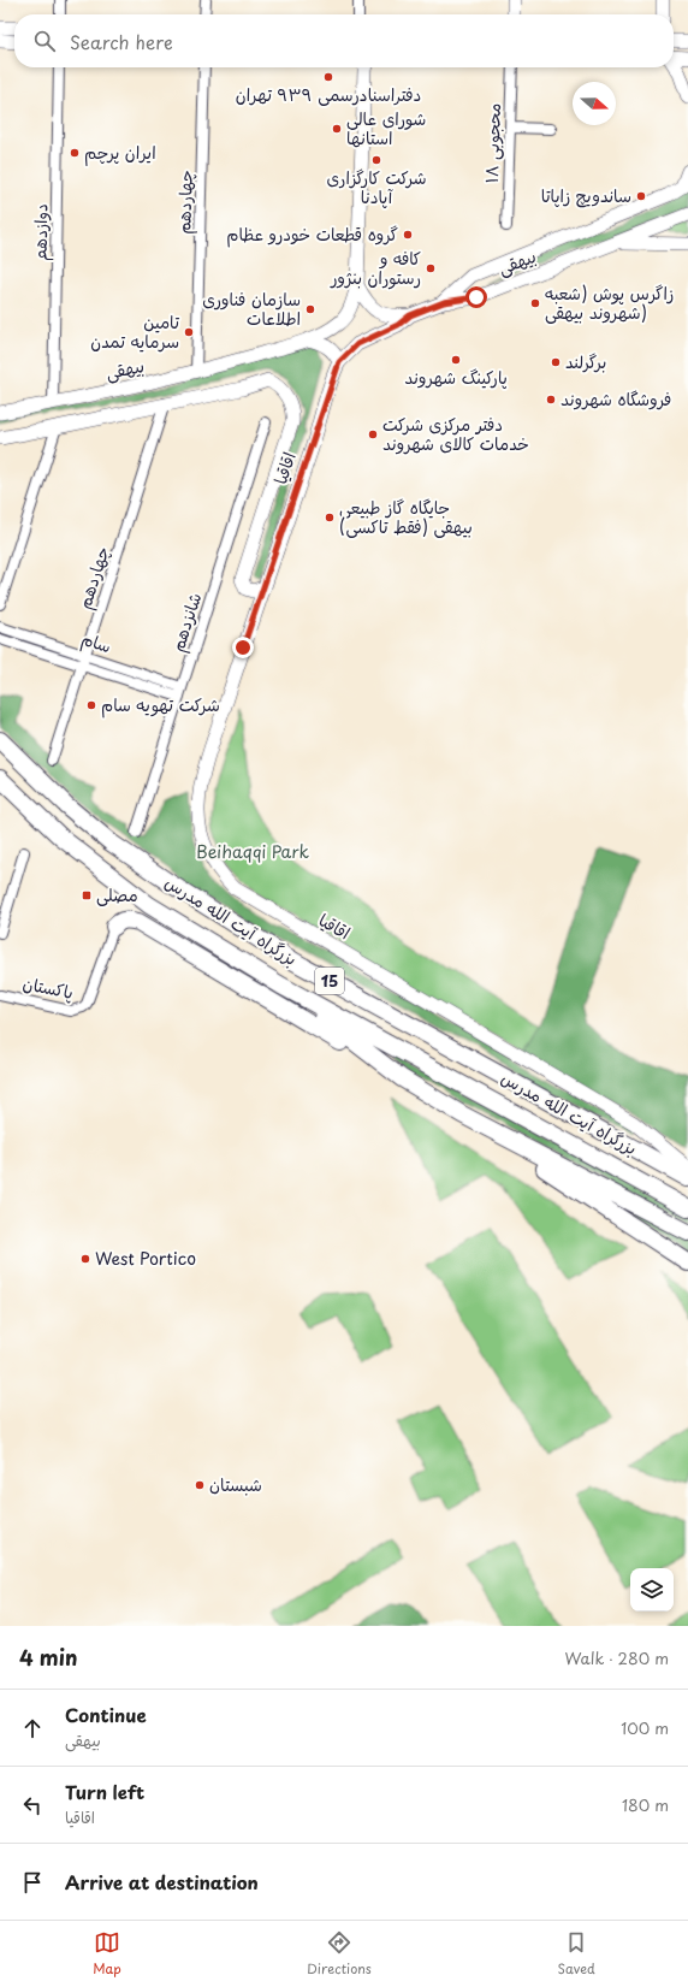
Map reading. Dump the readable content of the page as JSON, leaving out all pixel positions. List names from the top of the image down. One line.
{"streets":{"highway":["بزرگراه آیت الله مدرس","15"],"main road":["بیهقی","اقاقیا"],"street":["محجوبی ۱۸","چهاردهم","دوازدهم","شانزدهم","سام","پاکستان"]},"crossings":[["چهاردهم","بیهقی"],["چهاردهم","اقاقیا"],["چهاردهم","سام"],["دوازدهم","بیهقی"],["بیهقی","اقاقیا"],["شانزدهم","سام"]],"parks":["Beihaqqi Park"],"places":{"other":["دفتراسنادرسمی ۹۳۹ تهران","شورای عالی استانها","ایران پرچم","شرکت کارگزاری آپادنا","ساندویچ زاپاتا","گروه قطعات خودرو عظام","کافه و رستوران بنژور","زاگرس پوش (شعبه شهروند بیهقی)","سازمان فناوری اطلاعات","تامین سرمایه تمدن","پارکینگ شهروند","برگرلند","فروشگاه شهروند","دفتر مرکزی شرکت خدمات کالای شهروند","جایگاه گاز طبیعی بیهقی (فقط تاکسی)","شرکت تهویه سام","West Portico","شبستان"],"transit":["مصلی"]},"north":"right","page":{"search":"Search here","heading":["4 min","Walk · 280 m"],"list":[["Continue","بیهقی","100 m"],["Turn left","اقاقیا","180 m"],"Arrive at destination"],"nav":["Map","Directions","Saved"]}}
